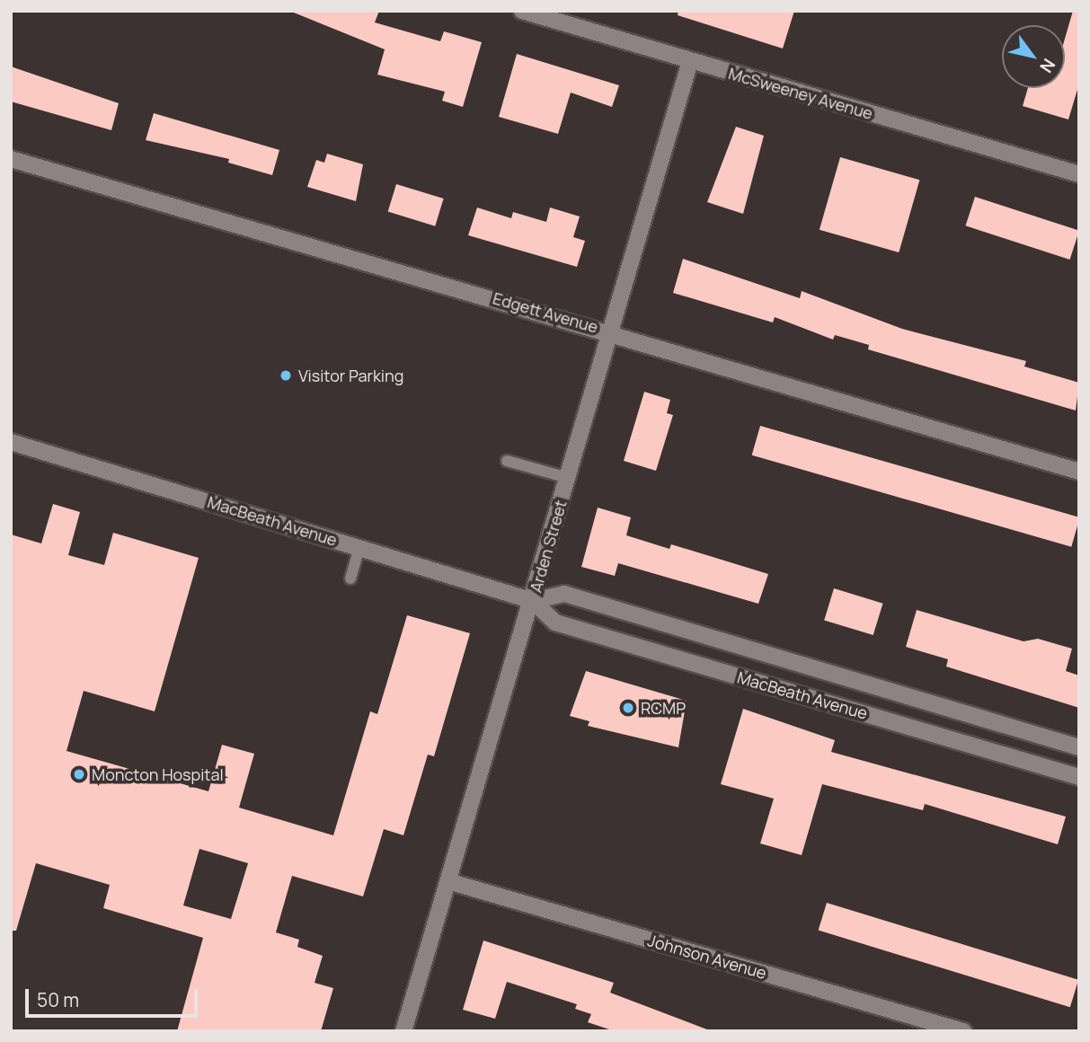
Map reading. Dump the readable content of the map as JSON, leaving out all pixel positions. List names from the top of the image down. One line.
{"streets":{"street":["McSweeney Avenue","Edgett Avenue","MacBeath Avenue","Arden Street","Johnson Avenue"]},"crossings":[["McSweeney Avenue","Arden Street"],["Edgett Avenue","Arden Street"],["MacBeath Avenue","Arden Street"],["Arden Street","Johnson Avenue"]],"places":["Visitor Parking","RCMP","Moncton Hospital"],"scale_bar":"50 m","north":"bottom right"}
